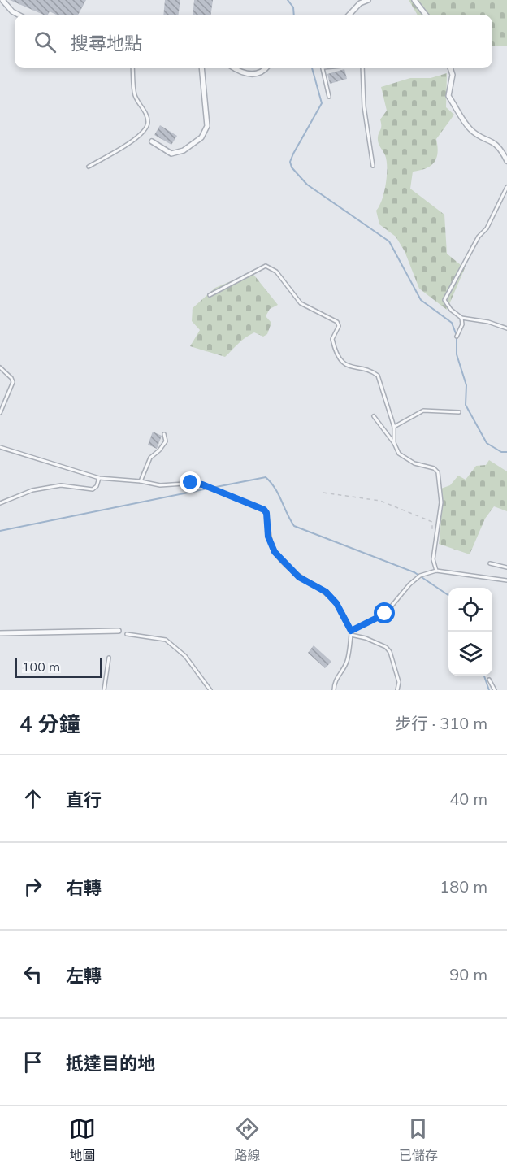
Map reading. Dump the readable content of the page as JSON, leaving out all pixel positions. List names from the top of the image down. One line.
{"scale_bar":"100 m","page":{"search":"搜尋地點","scale":"100 m","heading":["4 分鐘","步行 · 310 m"],"list":[["直行","40 m"],["右轉","180 m"],["左轉","90 m"],"抵達目的地"],"nav":["地圖","路線","已儲存"]}}
